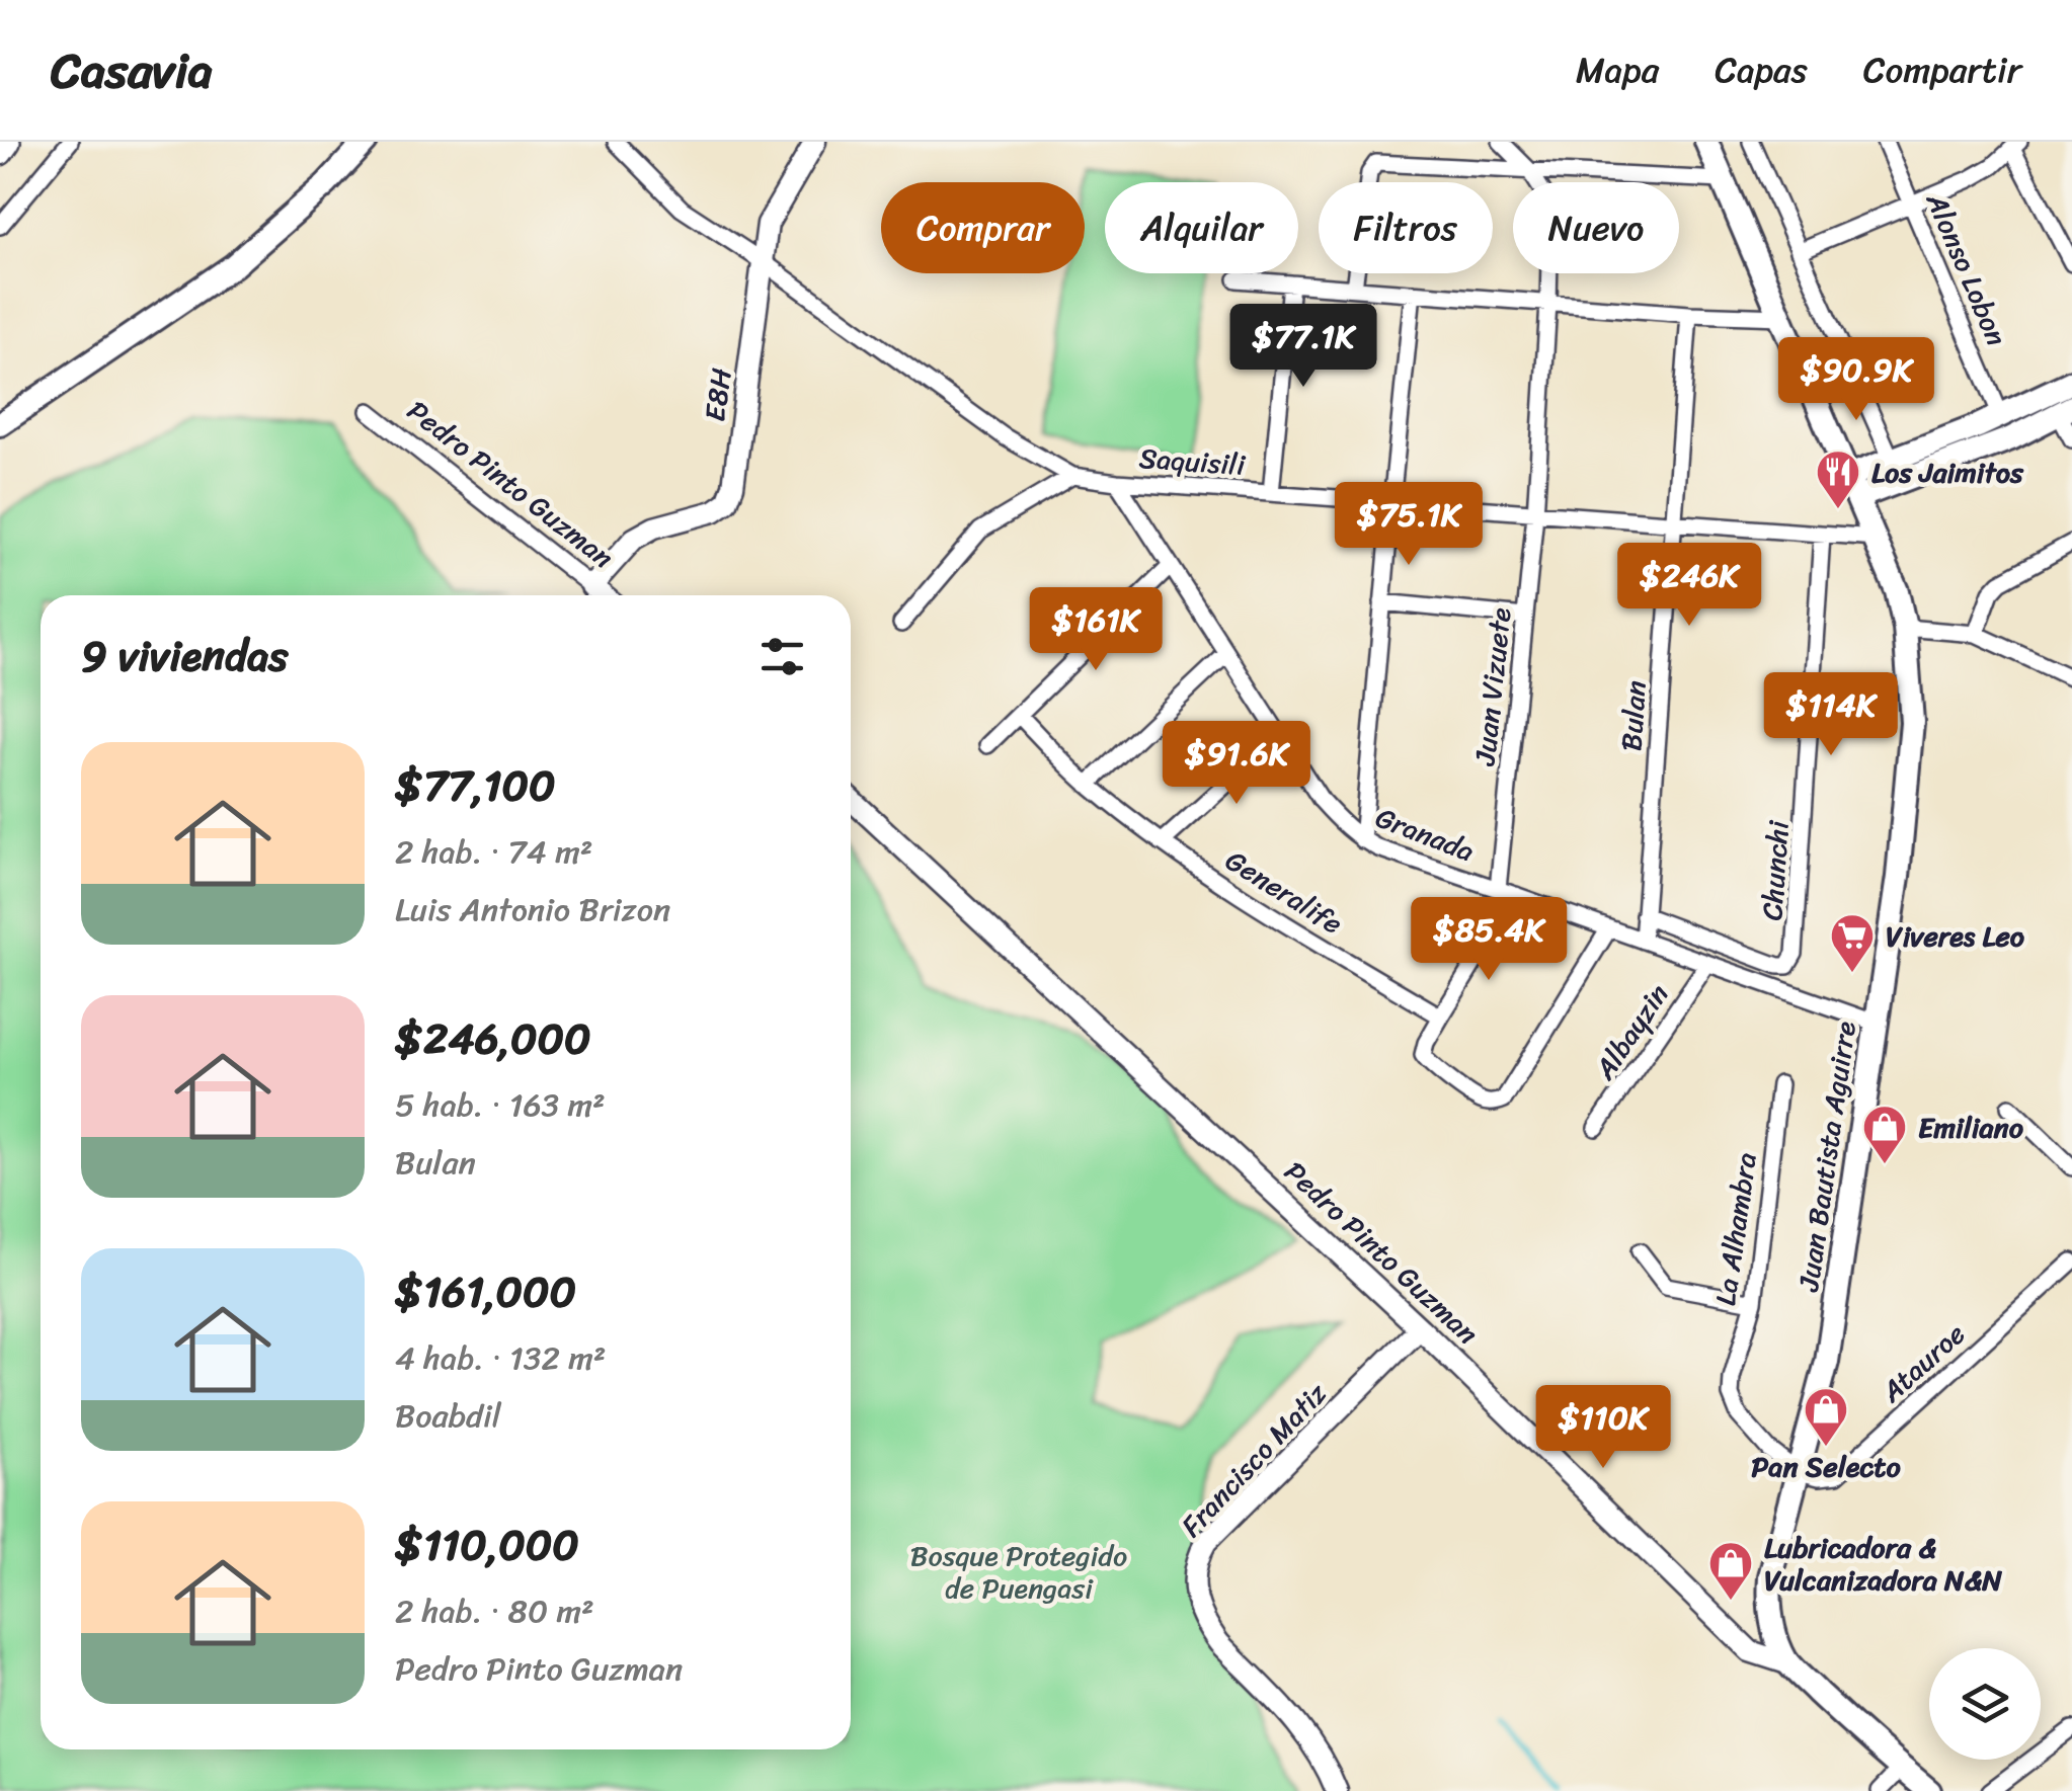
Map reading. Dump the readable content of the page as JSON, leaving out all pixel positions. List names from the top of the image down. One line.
{"streets":{"main road":["Pedro Pinto Guzman","Juan Bautista Aguirre"],"street":["Alonso Lobon","E8H","Saquisili","Juan Vizuete","Bulan","Granada","Chunchi","Generalife","Albayzin","La Alhambra","Atauroe","Francisco Matiz"]},"crossings":[["E8H","Saquisili"],["E8H","Pedro Pinto Guzman"],["Saquisili","Juan Vizuete"],["Saquisili","Bulan"],["Saquisili","Granada"],["Saquisili","Chunchi"],["Saquisili","Juan Bautista Aguirre"],["Pedro Pinto Guzman","Juan Bautista Aguirre"],["Pedro Pinto Guzman","Francisco Matiz"],["Juan Vizuete","Granada"],["Bulan","Granada"],["Bulan","Chunchi"],["Granada","Albayzin"],["Granada","Juan Bautista Aguirre"],["Juan Bautista Aguirre","La Alhambra"],["Juan Bautista Aguirre","Atauroe"],["La Alhambra","Atauroe"]],"parks":["Bosque Protegido de Puengasi"],"places":{"restaurant":["Los Jaimitos"],"supermarket":["Viveres Leo"],"shop":["Emiliano","Pan Selecto","Lubricadora & Vulcanizadora N&N"]},"page":{"header":"Casavia","nav":["Mapa","Capas","Compartir"],"chip":["Comprar","Alquilar","Filtros","Nuevo"],"price":["$77.1K","$90.9K","$75.1K","$246K","$161K","$114K","$91.6K","$85.4K","$110K"],"heading":"9 viviendas","list":[{"name":"$77,100","note":"2 hab. · 74 m² · Luis Antonio Brizon"},{"name":"$246,000","note":"5 hab. · 163 m² · Bulan"},{"name":"$161,000","note":"4 hab. · 132 m² · Boabdil"},{"name":"$110,000","note":"2 hab. · 80 m² · Pedro Pinto Guzman"}]}}
